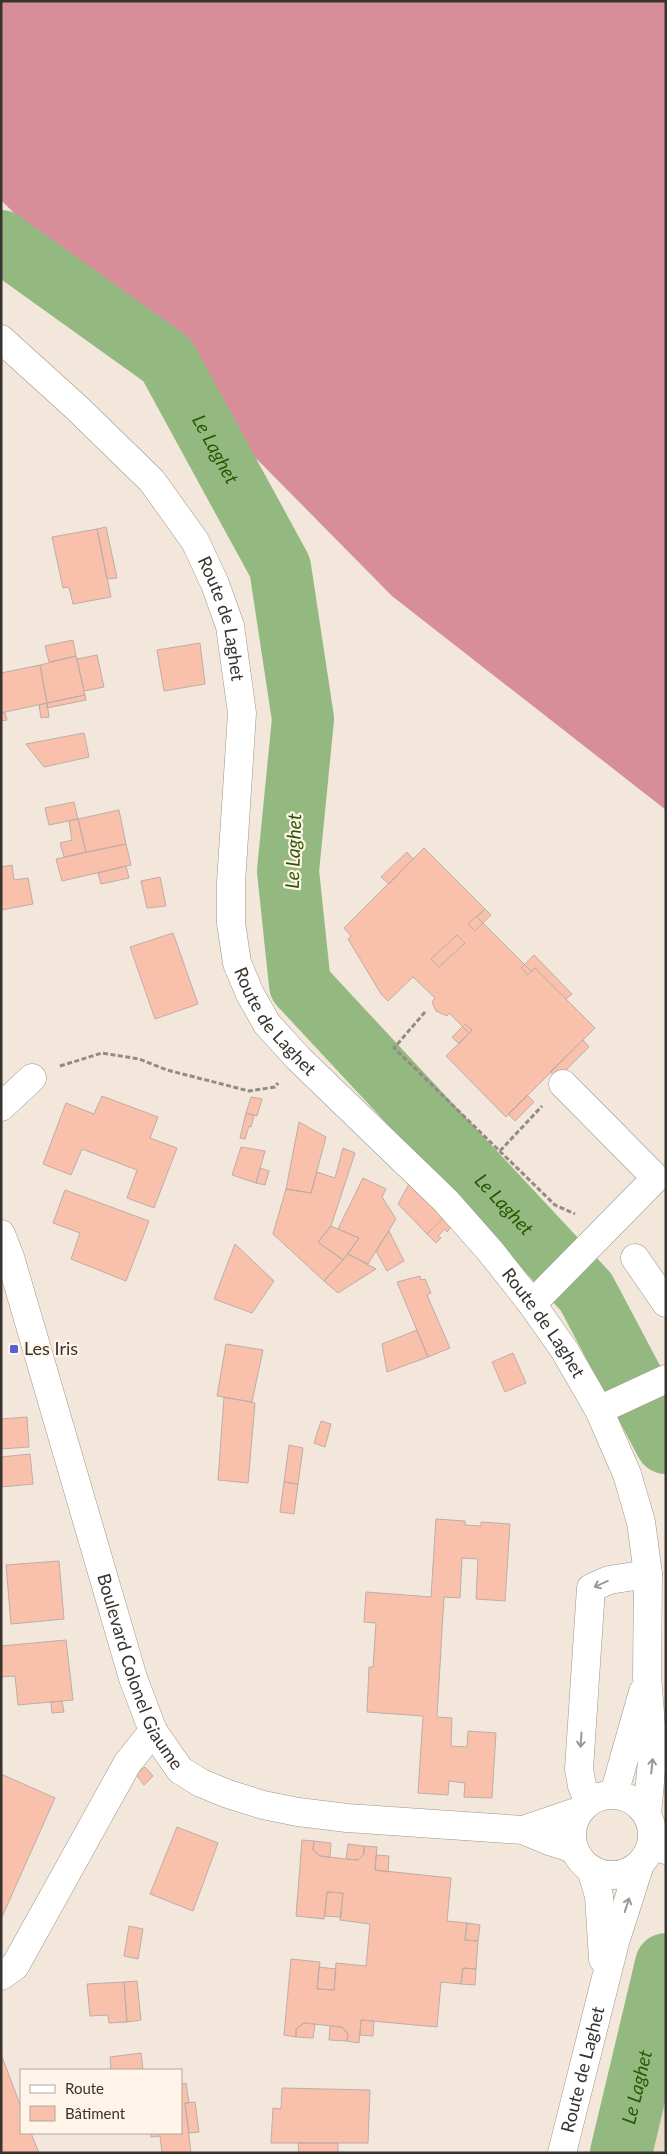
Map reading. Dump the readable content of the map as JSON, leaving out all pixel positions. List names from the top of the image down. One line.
{"streets":{"main road":["Route de Laghet","Boulevard Colonel Giaume"]},"crossings":[["Route de Laghet","Boulevard Colonel Giaume"]],"water":["Le Laghet"],"places":{"transit":["Les Iris"]},"legend":["Route","Bâtiment"]}
